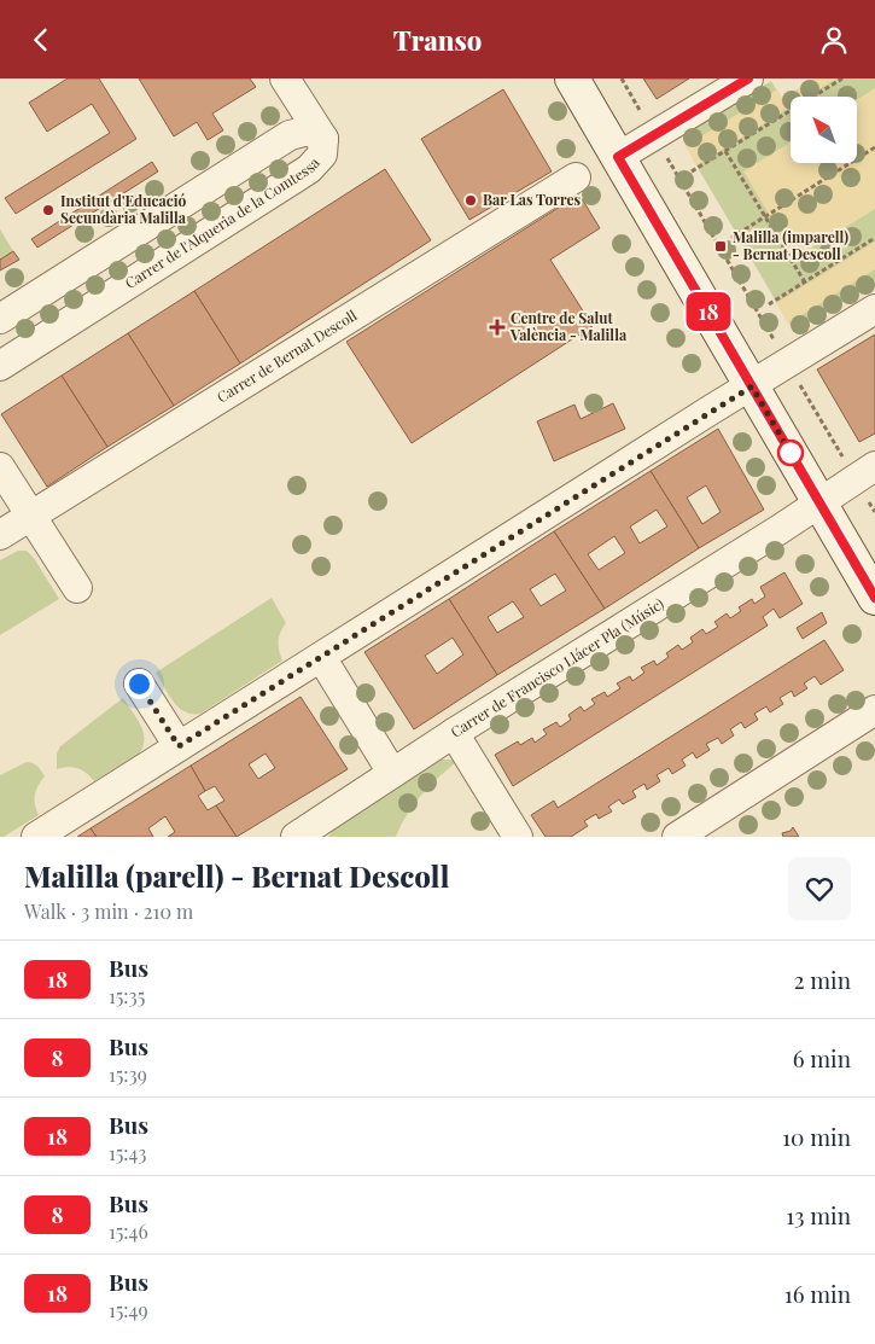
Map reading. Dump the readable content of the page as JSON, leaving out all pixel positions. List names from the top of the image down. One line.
{"streets":{"street":["Carrer de l'Alqueria de la Comtessa","Carrer de Bernat Descoll","Carrer de Francisco Llácer Pla (Músic)"]},"places":{"other":["Bar Las Torres","Institut d'Educació Secundària Malilla"],"transit":["Malilla (imparell) - Bernat Descoll"],"health":["Centre de Salut València - Malilla"]},"lines":["bus line 18"],"north":"top left","page":{"header":"Transo","on_map":"18","heading":["Malilla (parell) - Bernat Descoll","Walk · 3 min · 210 m"],"list":[{"mark":"18","name":"Bus","note":"15:35","value":"2 min"},{"mark":"8","name":"Bus","note":"15:39","value":"6 min"},{"mark":"18","name":"Bus","note":"15:43","value":"10 min"},{"mark":"8","name":"Bus","note":"15:46","value":"13 min"},{"mark":"18","name":"Bus","note":"15:49","value":"16 min"}]}}
